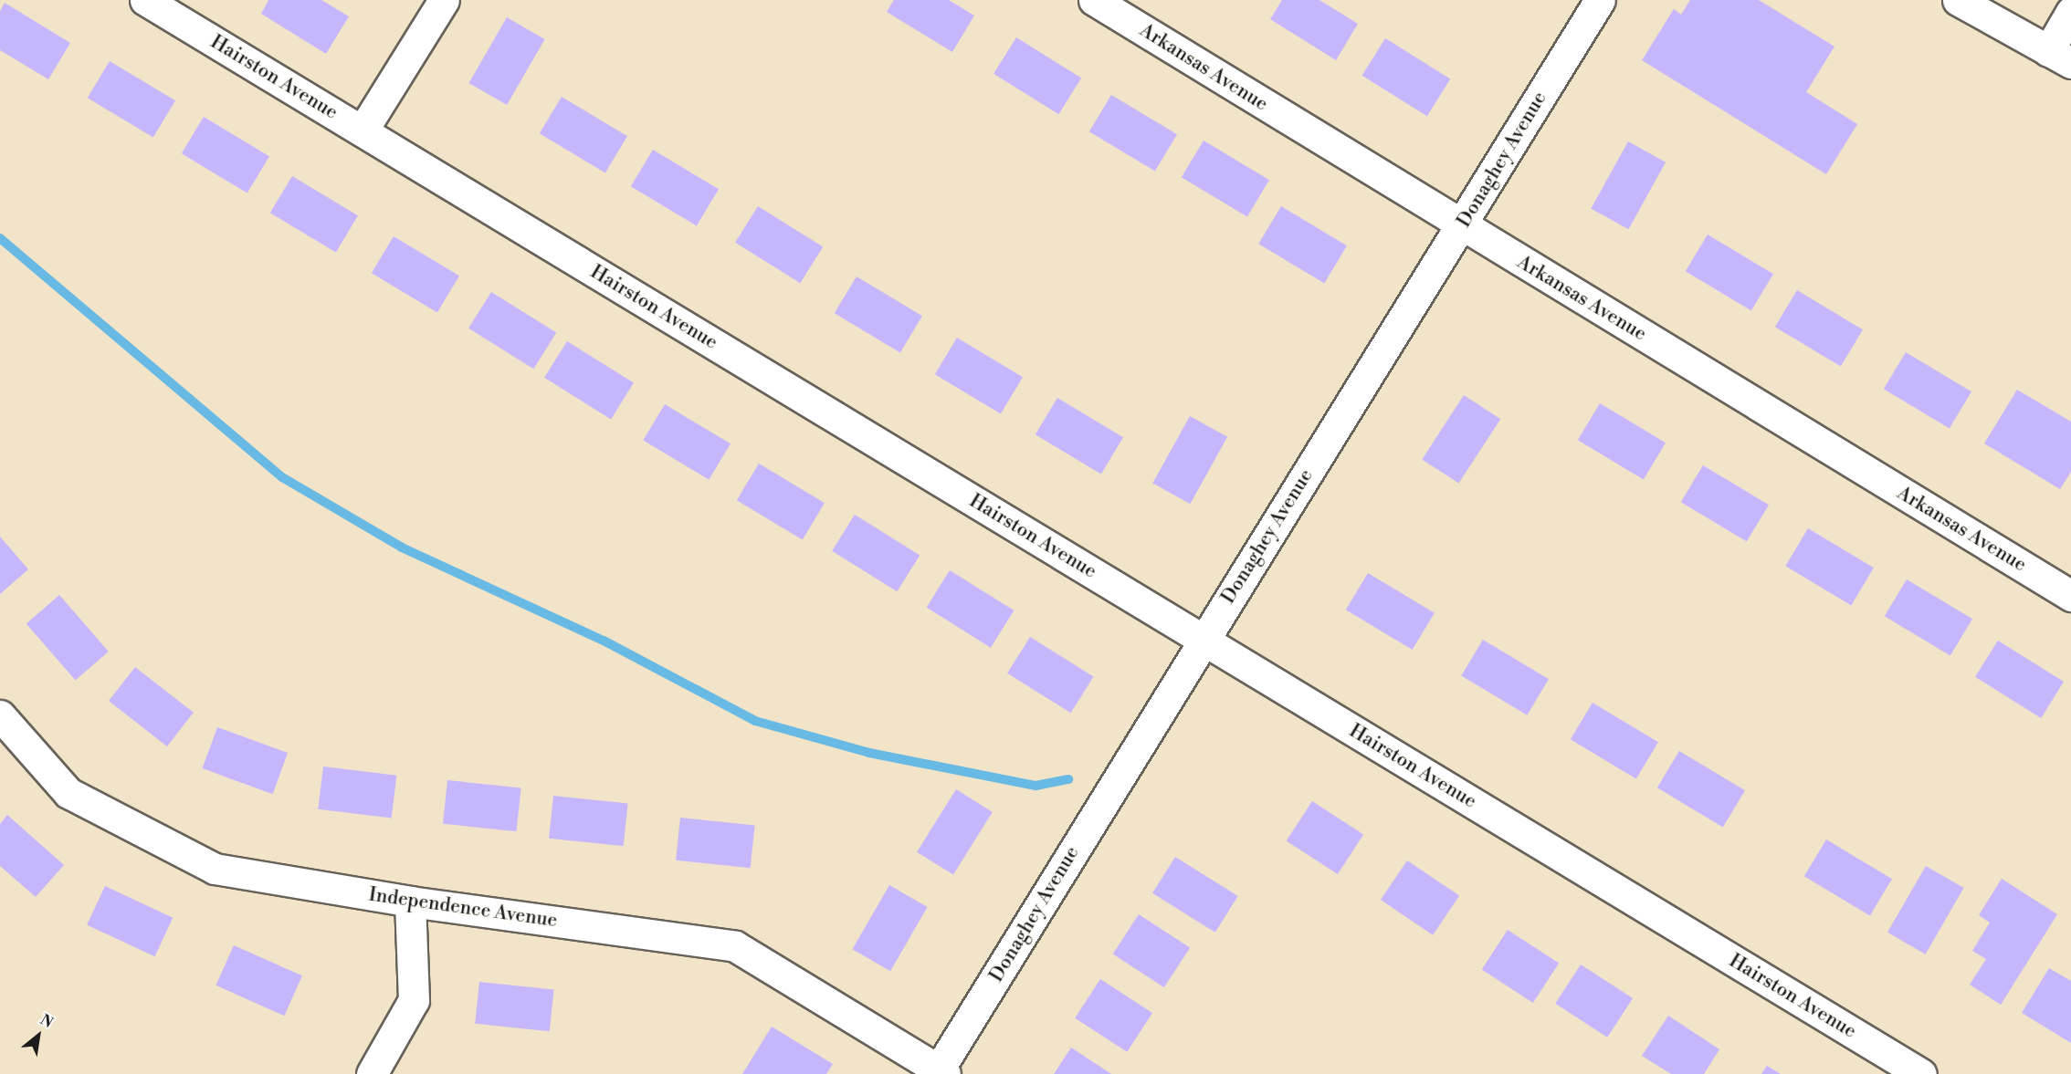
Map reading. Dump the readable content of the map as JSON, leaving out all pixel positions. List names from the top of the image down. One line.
{"streets":{"street":["Arkansas Avenue","Hairston Avenue","Donaghey Avenue","Independence Avenue"]},"crossings":[["Arkansas Avenue","Donaghey Avenue"],["Hairston Avenue","Donaghey Avenue"],["Donaghey Avenue","Independence Avenue"]],"north":"top right"}
